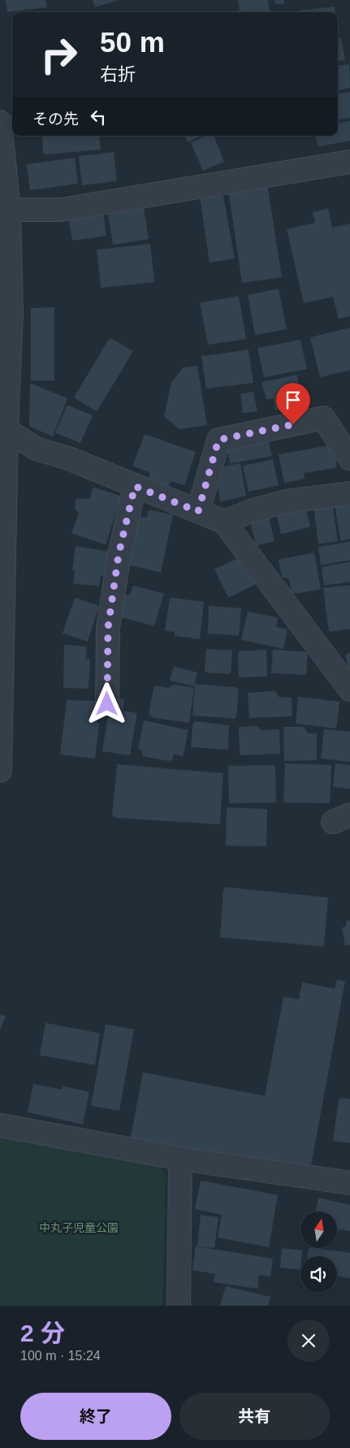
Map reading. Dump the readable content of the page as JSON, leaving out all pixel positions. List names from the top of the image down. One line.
{"parks":["中丸子児童公園"],"north":"top","page":{"turn":["50 m","右折"],"then":"その先","heading":["2 分","100 m · 15:24"],"buttons":["終了","共有"]}}
